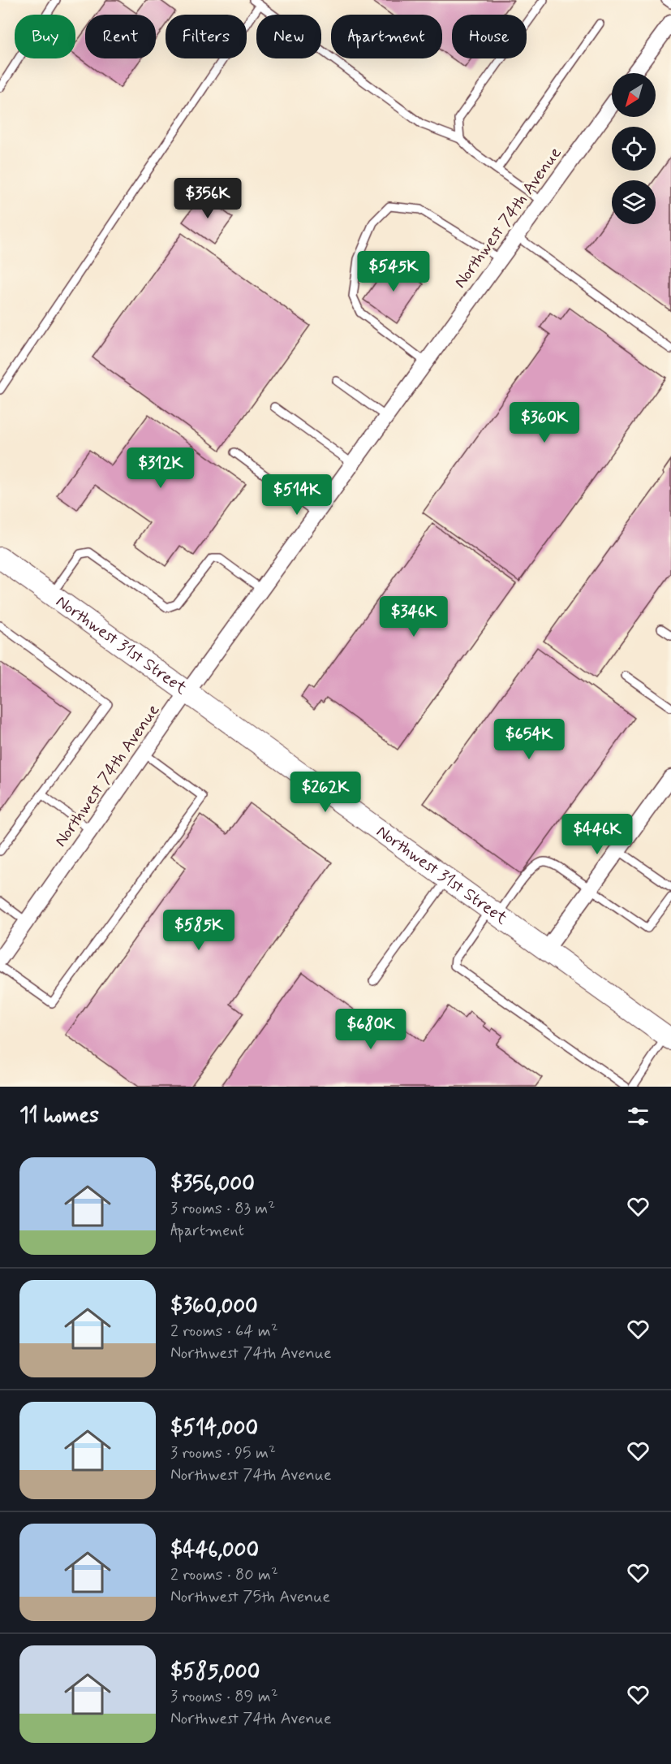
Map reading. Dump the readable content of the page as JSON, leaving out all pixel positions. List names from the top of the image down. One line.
{"streets":{"street":["Northwest 74th Avenue","Northwest 31st Street"]},"crossings":[["Northwest 74th Avenue","Northwest 31st Street"]],"north":"bottom left","page":{"chip":["Buy","Rent","Filters","New","Apartment","House"],"price":["$356K","$545K","$360K","$312K","$514K","$346K","$654K","$262K","$446K","$585K","$680K"],"heading":"11 homes","list":[{"name":"$356,000","note":"3 rooms · 83 m² · Apartment"},{"name":"$360,000","note":"2 rooms · 64 m² · Northwest 74th Avenue"},{"name":"$514,000","note":"3 rooms · 95 m² · Northwest 74th Avenue"},{"name":"$446,000","note":"2 rooms · 80 m² · Northwest 75th Avenue"},{"name":"$585,000","note":"3 rooms · 89 m² · Northwest 74th Avenue"}]}}
